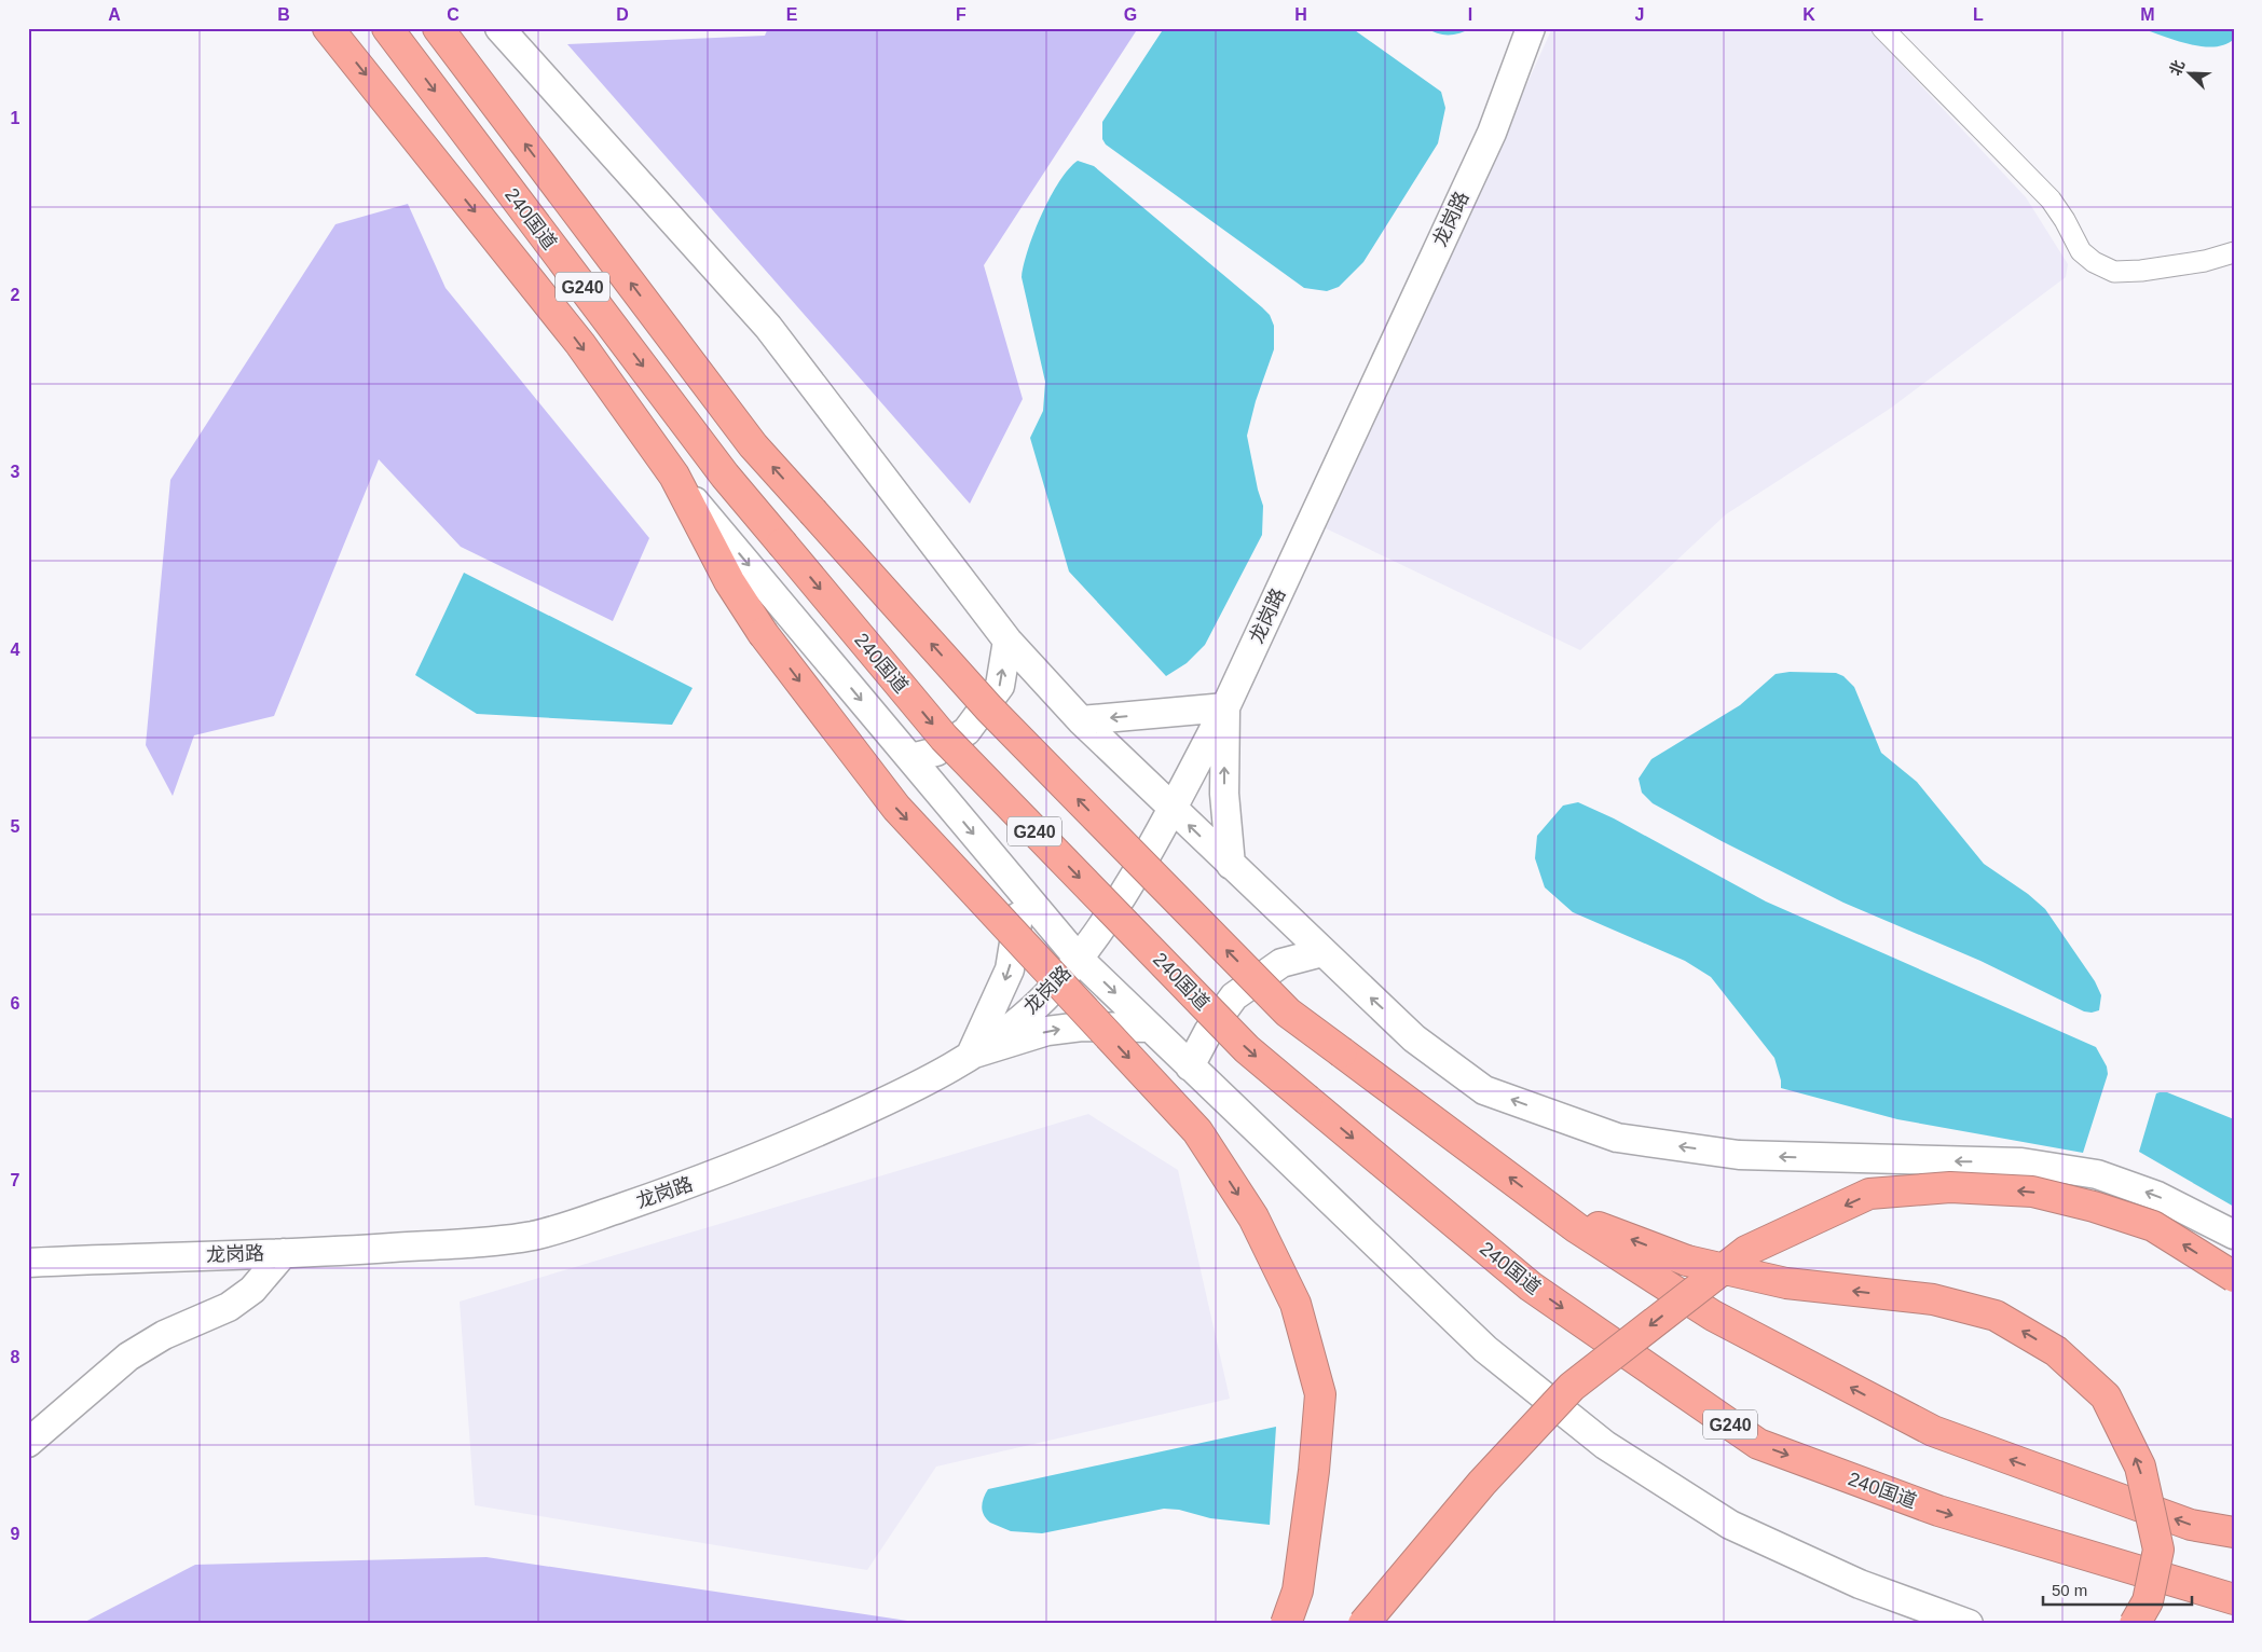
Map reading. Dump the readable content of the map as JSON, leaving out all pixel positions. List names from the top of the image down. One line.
{"streets":{"highway":["240国道","G240"],"main road":["龙岗路"]},"scale_bar":"50 m","north":"top left","grid":{"columns":["A","B","C","D","E","F","G","H","I","J","K","L","M"],"rows":["1","2","3","4","5","6","7","8","9"]}}
